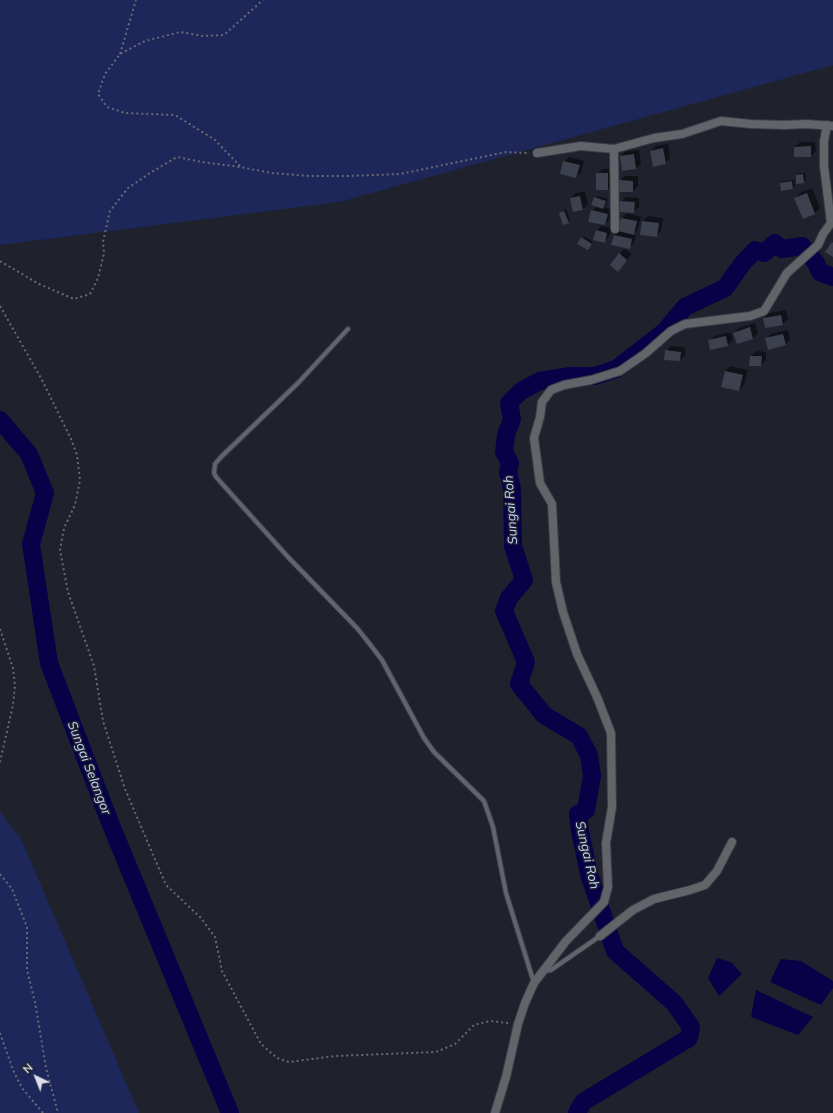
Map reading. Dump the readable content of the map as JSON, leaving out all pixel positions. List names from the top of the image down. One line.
{"water":["Sungai Roh","Sungai Selangor"],"north":"top left"}
